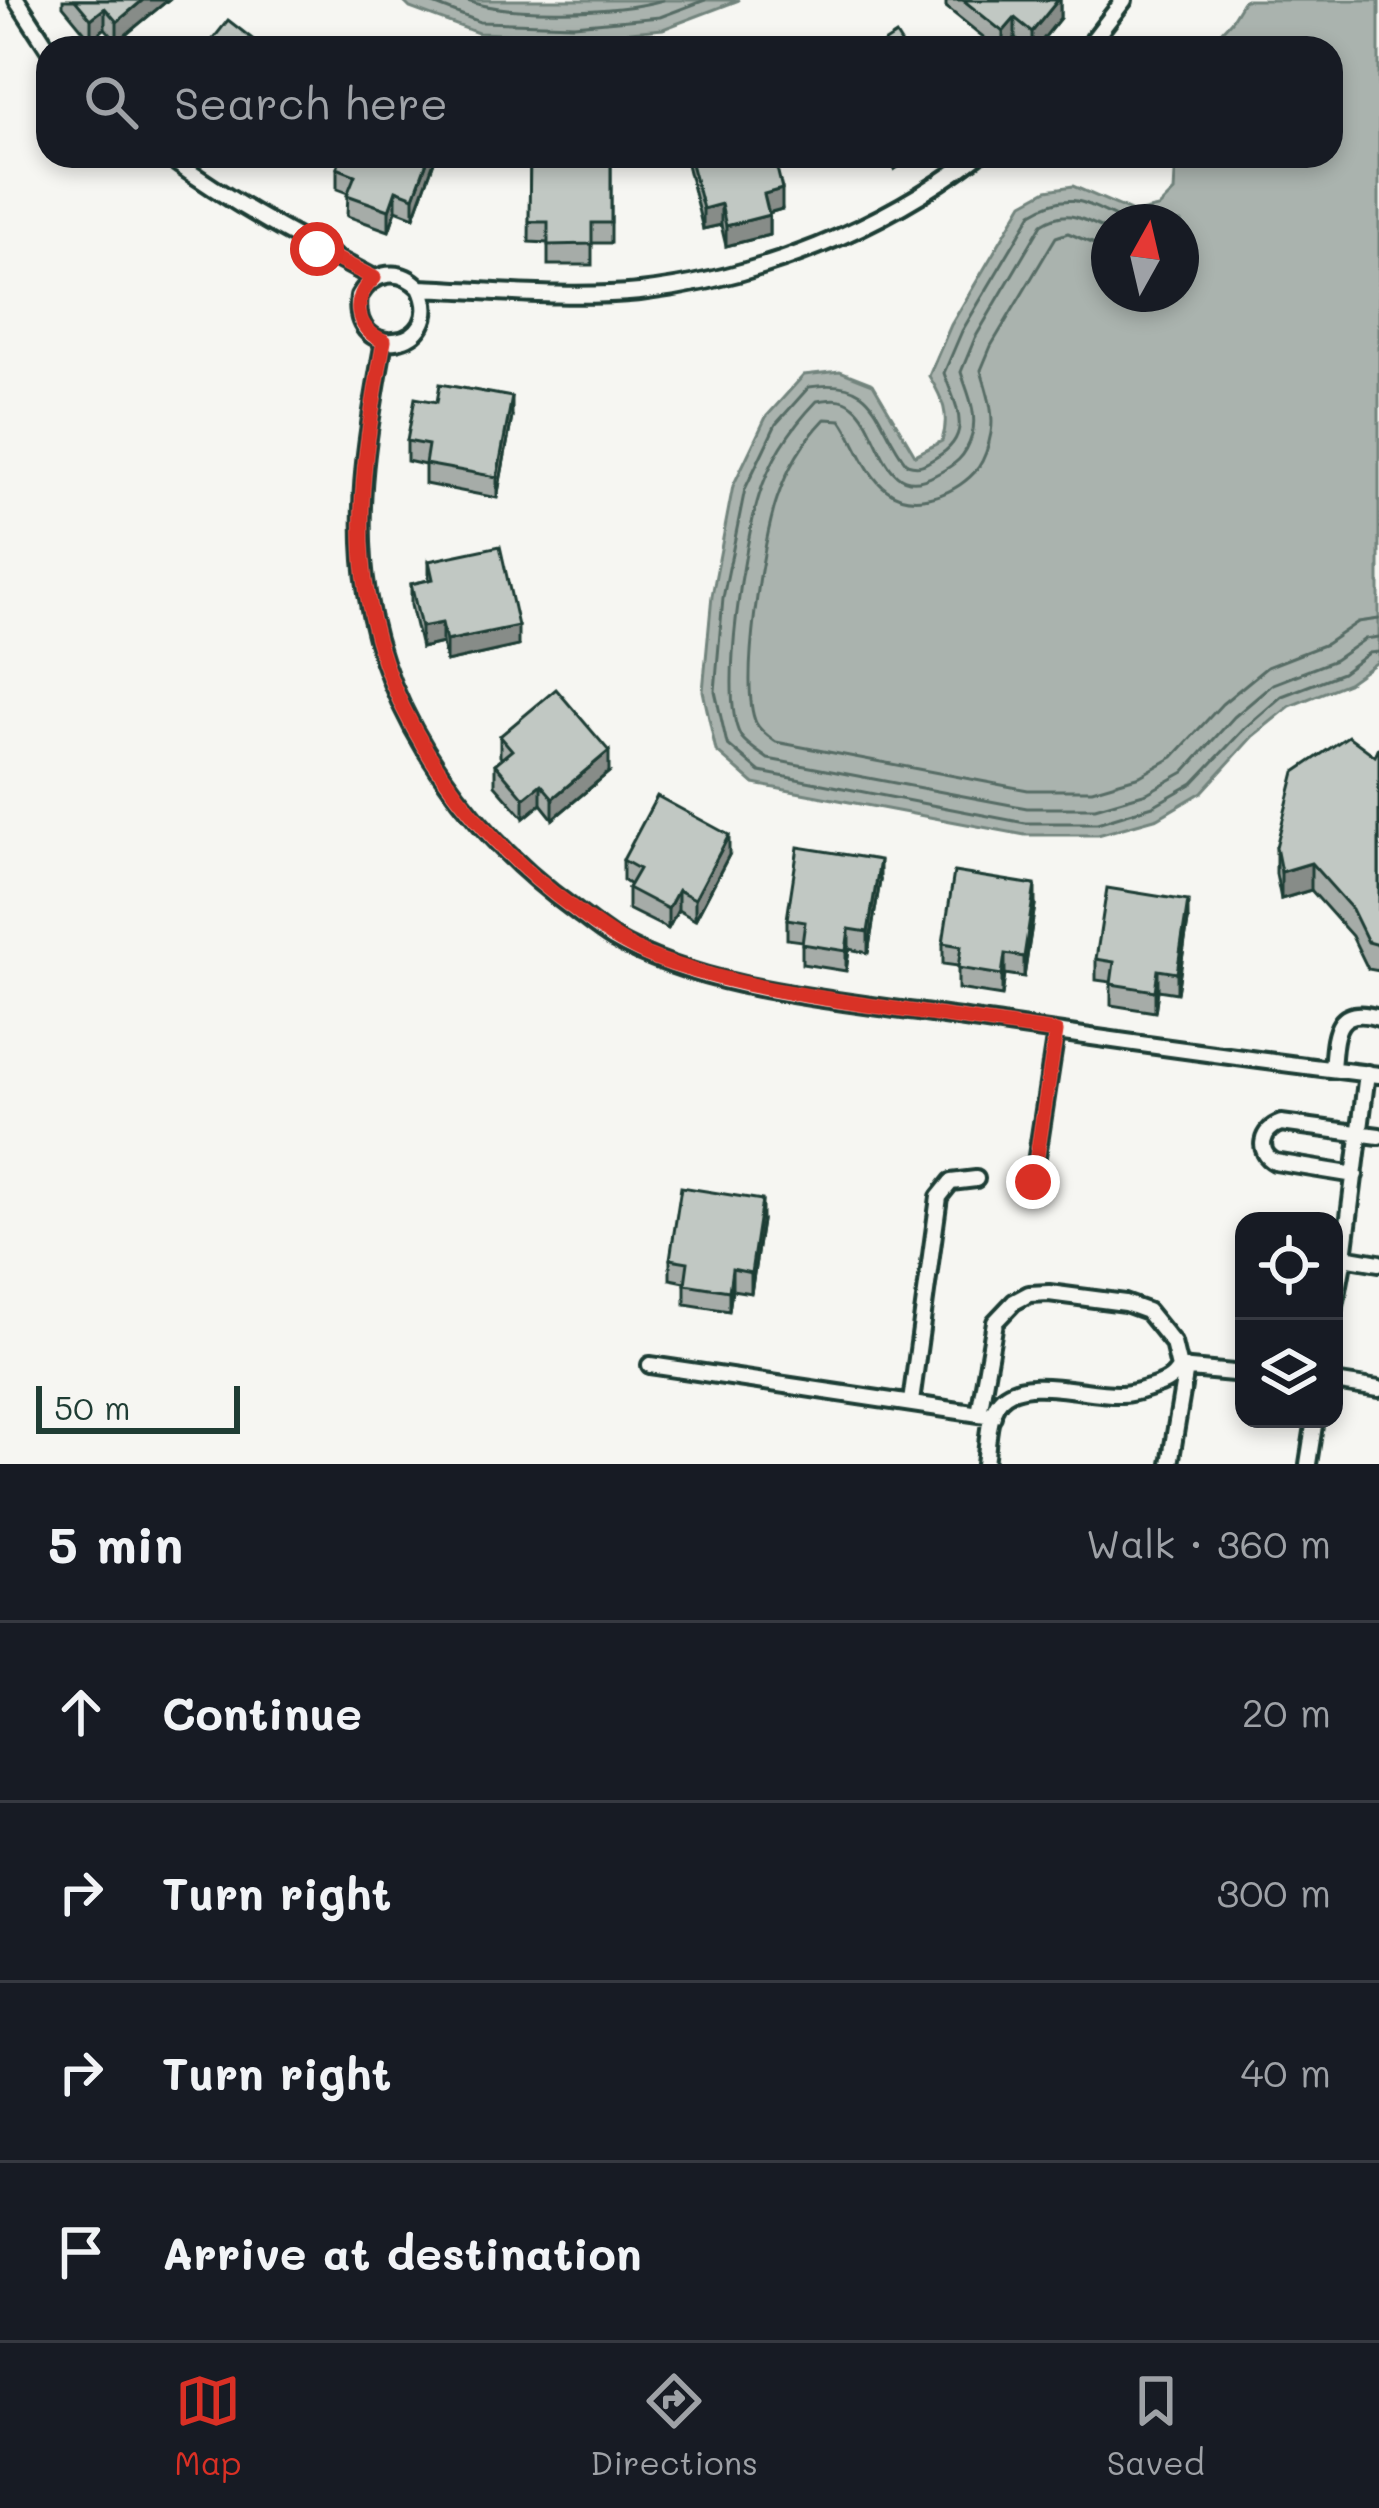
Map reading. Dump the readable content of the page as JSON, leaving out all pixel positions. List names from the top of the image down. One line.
{"scale_bar":"50 m","north":"top","page":{"search":"Search here","scale":"50 m","heading":["5 min","Walk · 360 m"],"list":[["Continue","20 m"],["Turn right","300 m"],["Turn right","40 m"],"Arrive at destination"],"nav":["Map","Directions","Saved"]}}
